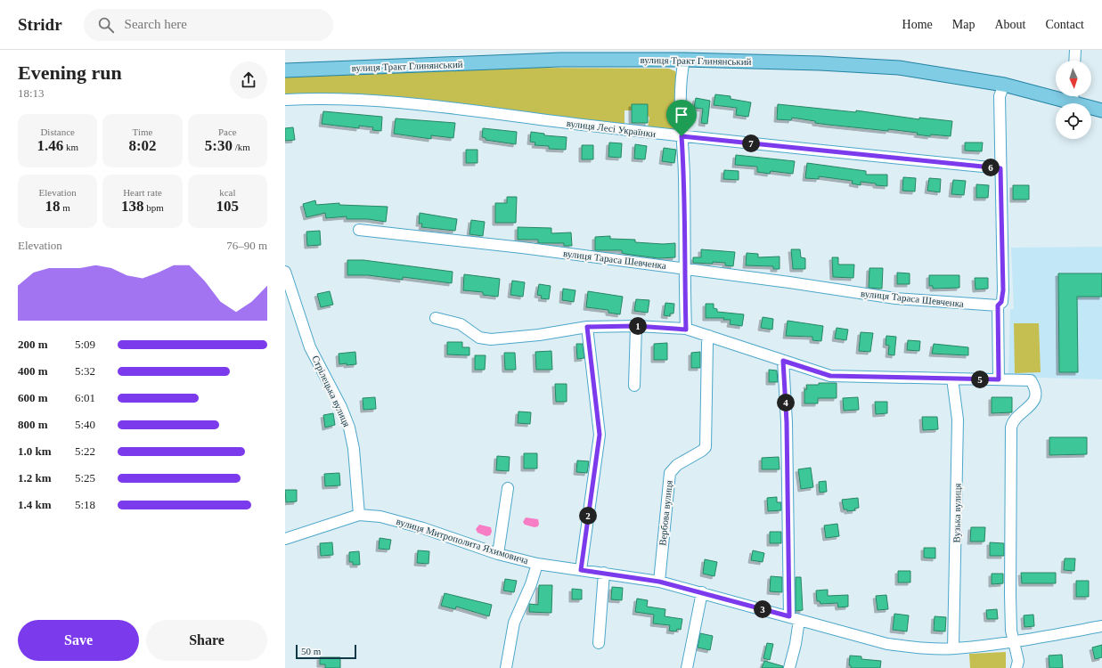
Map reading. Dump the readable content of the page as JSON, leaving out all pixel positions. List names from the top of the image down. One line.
{"streets":{"main road":["вулиця Тракт Глинянський"],"street":["вулиця Лесі Українки","вулиця Тараса Шевченка","Стрілецька вулиця","Вербова вулиця","Вузька вулиця","вулиця Митрополита Яхимовича"]},"crossings":[["Стрілецька вулиця","вулиця Митрополита Яхимовича"],["Вербова вулиця","вулиця Митрополита Яхимовича"],["Вузька вулиця","вулиця Митрополита Яхимовича"]],"scale_bar":"50 m","north":"bottom","page":{"header":"Stridr","search":"Search here","nav":["Home","Map","About","Contact"],"heading":["Evening run","18:13"],"stats":[["Distance","1.46 km"],["Time","8:02"],["Pace","5:30 /km"],["Elevation","18 m"],["Heart rate","138 bpm"],["kcal","105"]],"pins":["7","6","1","5","4","2","3"],"chart":["Elevation","76–90 m"],"list":[{"name":"200 m","note":"5:09"},{"name":"400 m","note":"5:32"},{"name":"600 m","note":"6:01"},{"name":"800 m","note":"5:40"},{"name":"1.0 km","note":"5:22"},{"name":"1.2 km","note":"5:25"},{"name":"1.4 km","note":"5:18"}],"buttons":["Save","Share"],"scale":"50 m"}}
